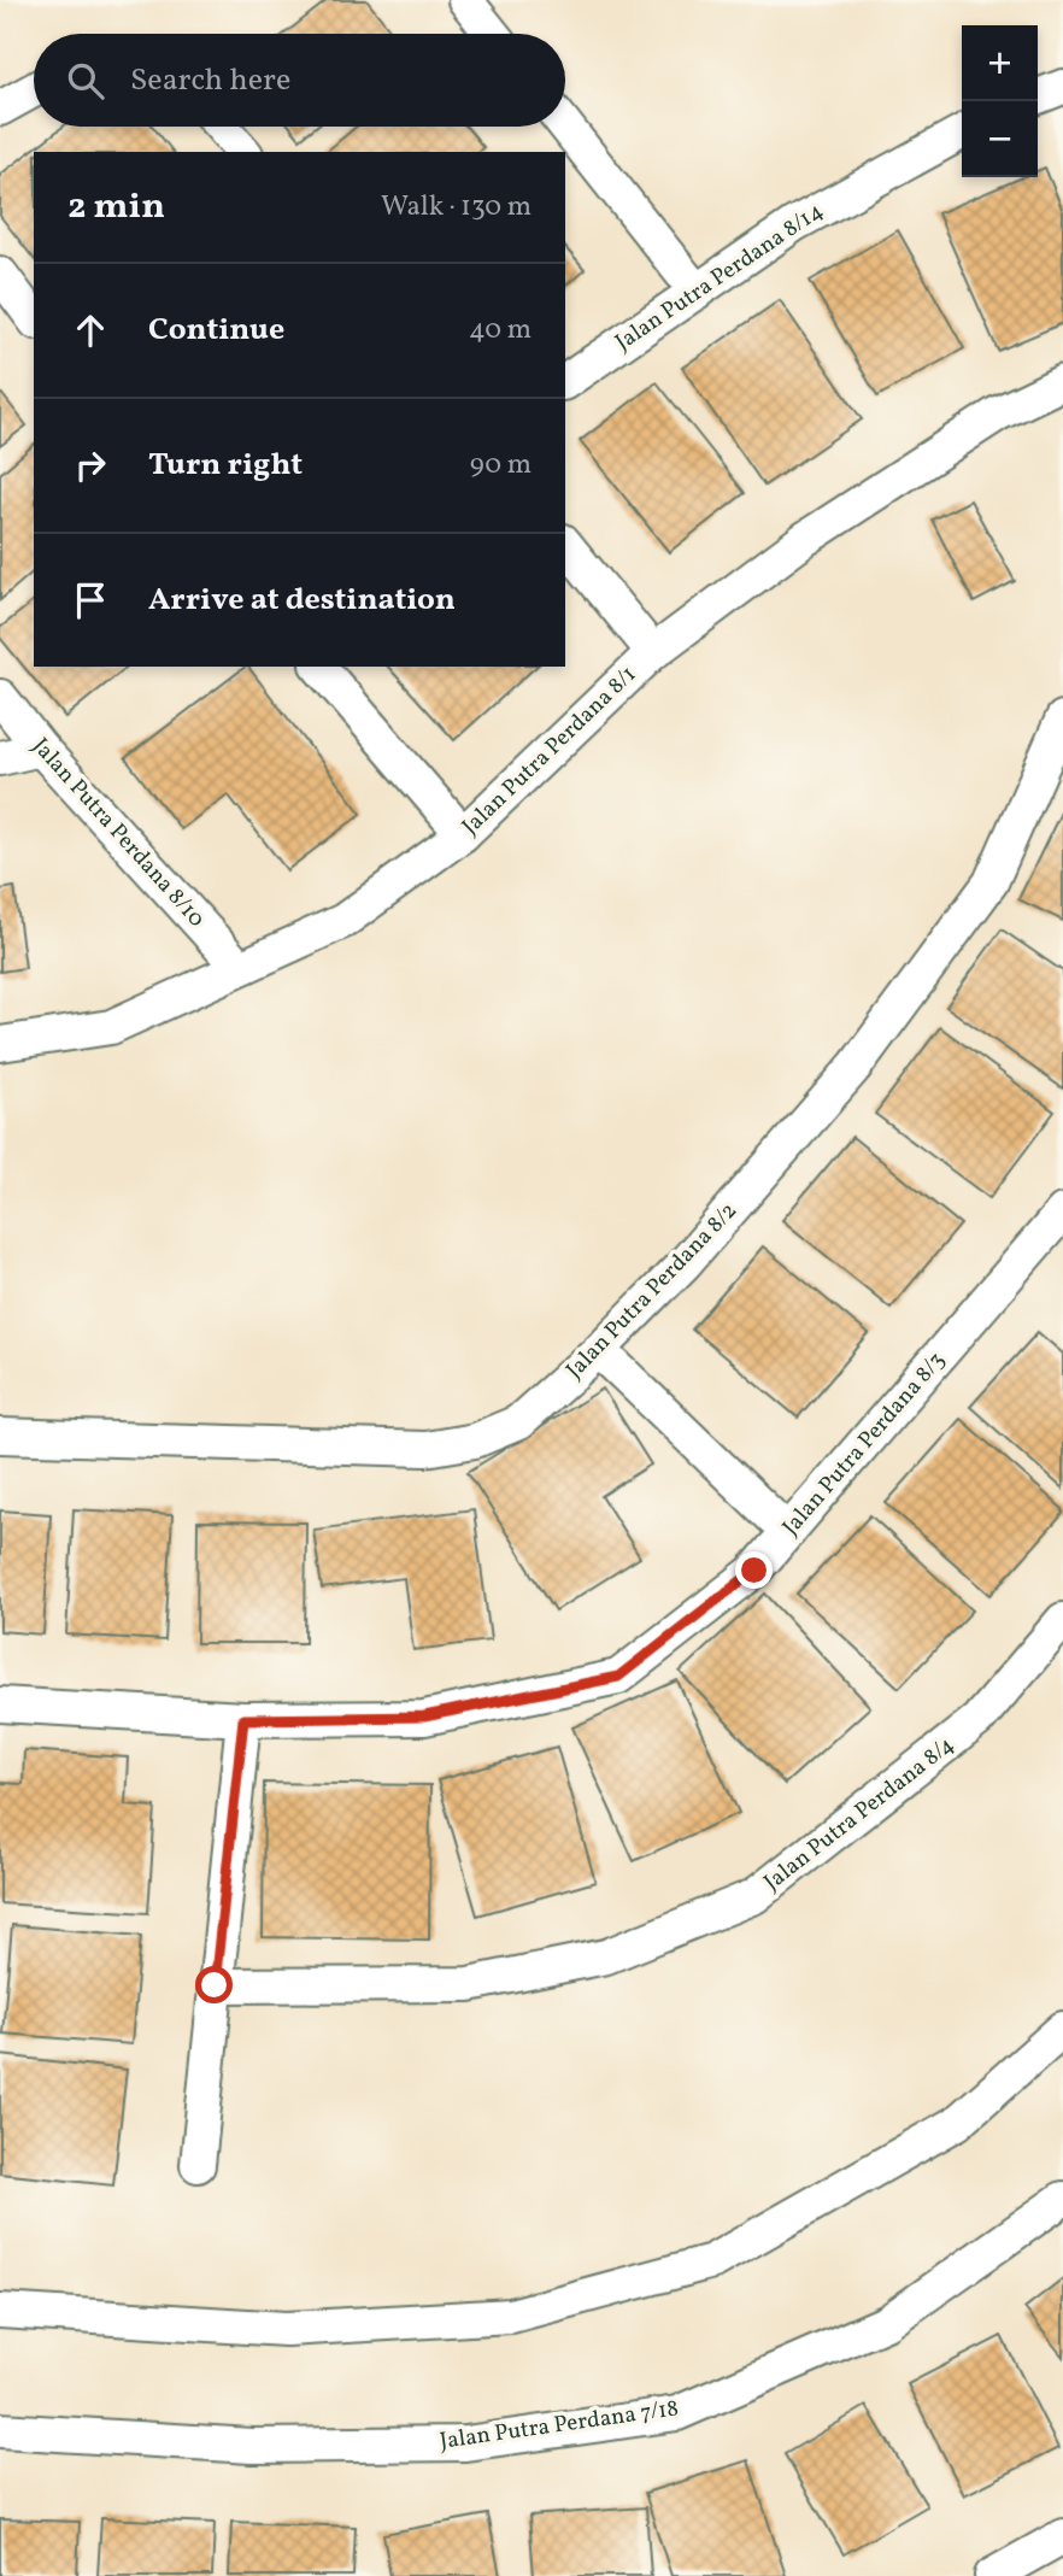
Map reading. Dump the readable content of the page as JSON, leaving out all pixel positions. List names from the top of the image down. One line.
{"streets":{"street":["Jalan Putra Perdana 8/14","Jalan Putra Perdana 8/1","Jalan Putra Perdana 8/10","Jalan Putra Perdana 8/2","Jalan Putra Perdana 8/3","Jalan Putra Perdana 8/4","Jalan Putra Perdana 7/18"]},"crossings":[["Jalan Putra Perdana 8/1","Jalan Putra Perdana 8/10"]],"page":{"map_buttons":["+","−"],"search":"Search here","heading":["2 min","Walk · 130 m"],"list":[["Continue","40 m"],["Turn right","90 m"],"Arrive at destination"]}}
